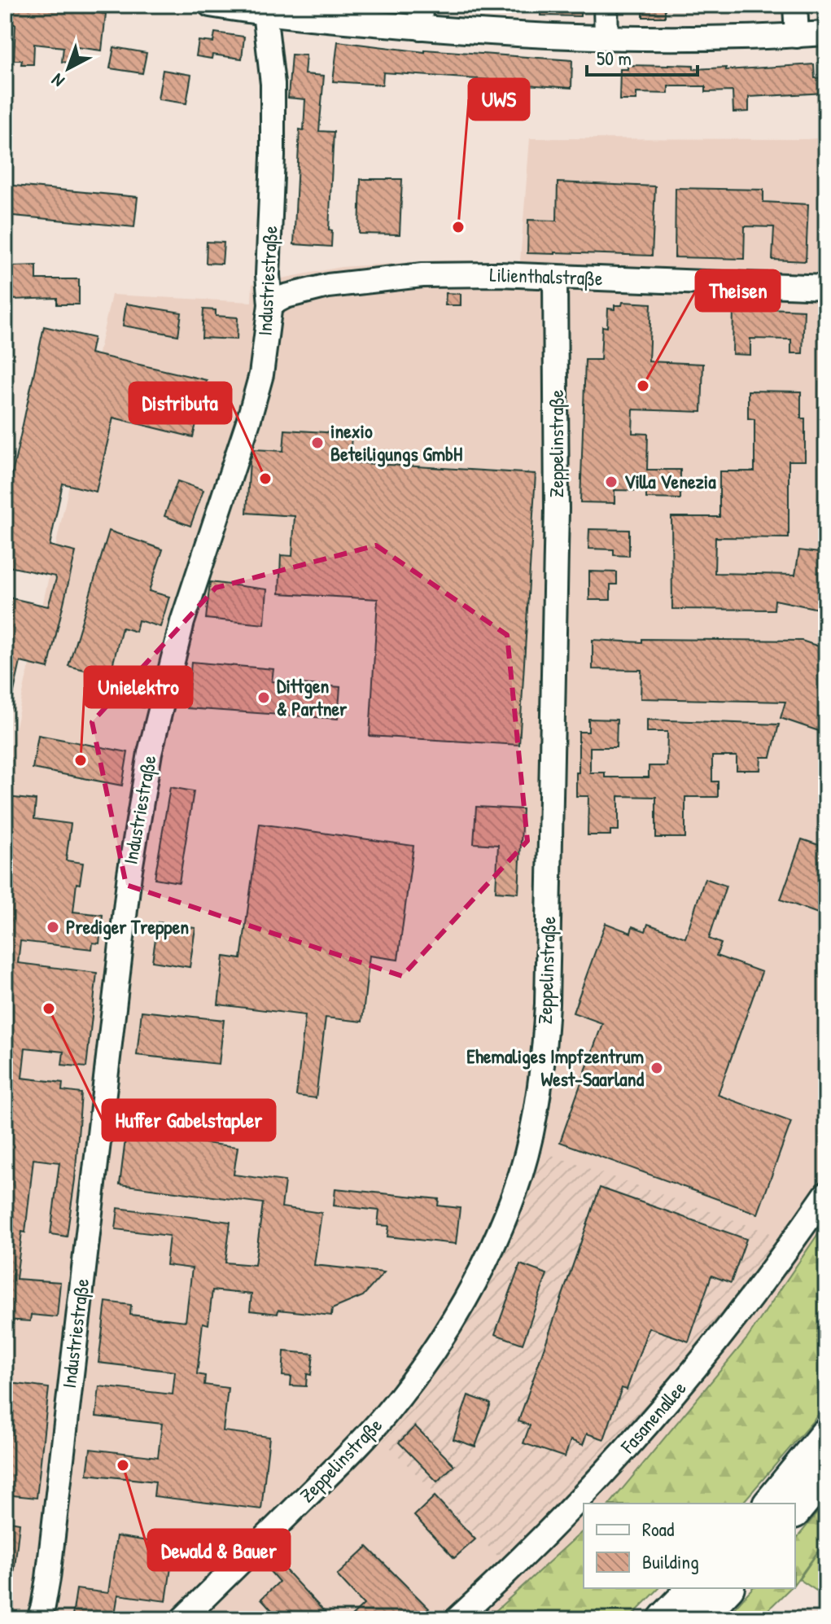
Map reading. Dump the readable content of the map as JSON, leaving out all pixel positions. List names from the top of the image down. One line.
{"streets":{"street":["Lilienthalstraße","Industriestraße","Zeppelinstraße","Fasanenallee"]},"crossings":[["Lilienthalstraße","Industriestraße"],["Lilienthalstraße","Zeppelinstraße"]],"places":["UWS","Theisen","inexio Beteiligungs GmbH","Distributa","Villa Venezia","Dittgen & Partner","Unielektro","Prediger Treppen","Huffer Gabelstapler","Ehemaliges Impfzentrum West-Saarland","Dewald & Bauer"],"legend":["Road","Building"],"scale_bar":"50 m","north":"bottom left"}
